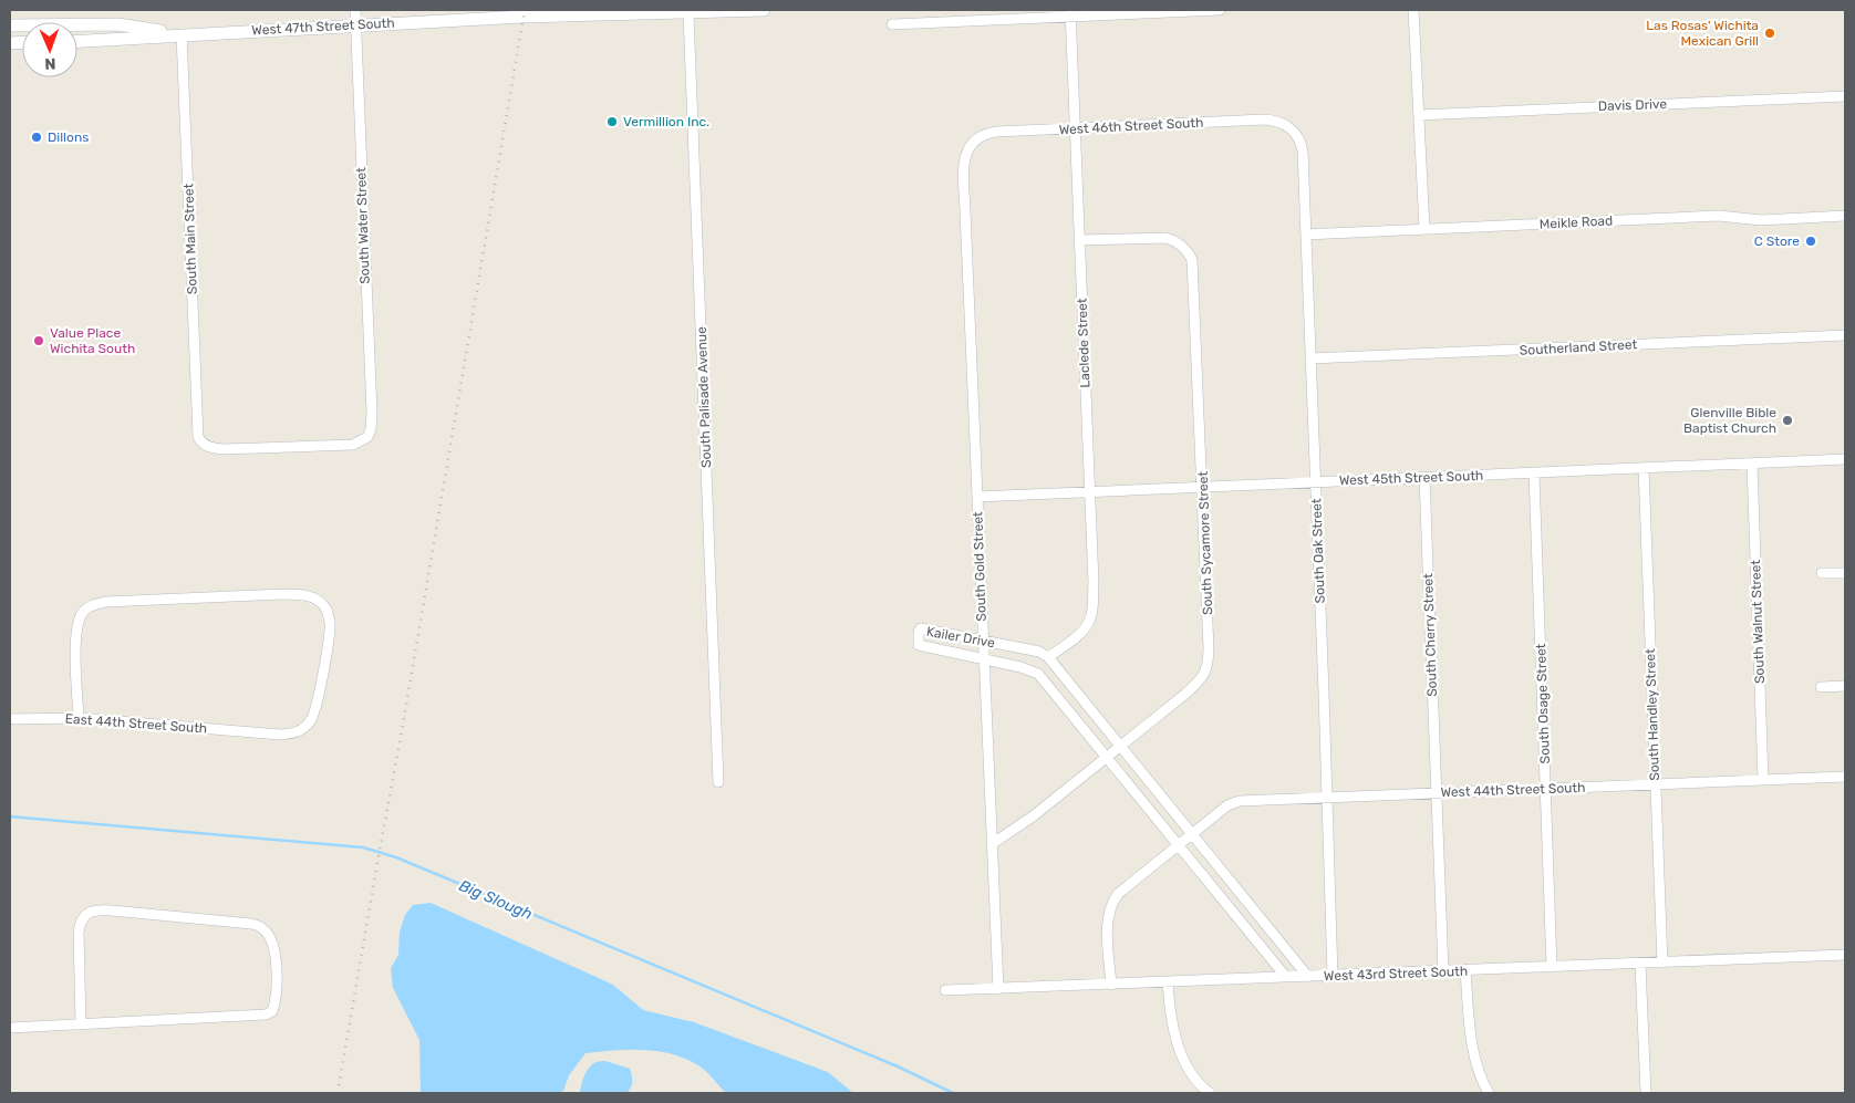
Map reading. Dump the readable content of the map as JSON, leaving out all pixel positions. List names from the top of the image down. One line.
{"streets":{"street":["West 47th Street South","Davis Drive","West 46th Street South","Meikle Road","South Water Street","South Main Street","Laclede Street","Southerland Street","South Palisade Avenue","West 45th Street South","South Sycamore Street","South Oak Street","South Gold Street","South Walnut Street","South Cherry Street","Kailer Drive","South Osage Street","South Handley Street","East 44th Street South","West 44th Street South","West 43rd Street South"]},"crossings":[["West 47th Street South","South Water Street"],["West 47th Street South","South Main Street"],["West 47th Street South","South Palisade Avenue"],["West 46th Street South","Laclede Street"],["West 46th Street South","South Oak Street"],["West 46th Street South","South Gold Street"],["Meikle Road","South Oak Street"],["South Water Street","South Main Street"],["Laclede Street","West 45th Street South"],["Laclede Street","South Sycamore Street"],["Laclede Street","Kailer Drive"],["Southerland Street","South Oak Street"],["West 45th Street South","South Sycamore Street"],["West 45th Street South","South Oak Street"],["West 45th Street South","South Gold Street"],["West 45th Street South","South Walnut Street"],["West 45th Street South","South Cherry Street"],["West 45th Street South","South Osage Street"],["West 45th Street South","South Handley Street"],["South Sycamore Street","South Gold Street"],["South Sycamore Street","Kailer Drive"],["South Oak Street","West 44th Street South"],["South Oak Street","West 43rd Street South"],["South Gold Street","Kailer Drive"],["South Gold Street","West 43rd Street South"],["South Walnut Street","West 44th Street South"],["South Cherry Street","West 44th Street South"],["South Cherry Street","West 43rd Street South"],["Kailer Drive","West 43rd Street South"],["South Osage Street","West 44th Street South"],["South Osage Street","West 43rd Street South"],["South Handley Street","West 44th Street South"],["South Handley Street","West 43rd Street South"]],"water":["Big Slough"],"places":["Las Rosas' Wichita Mexican Grill","Vermillion Inc.","Dillons","C Store","Value Place Wichita South","Glenville Bible Baptist Church"],"north":"bottom"}
